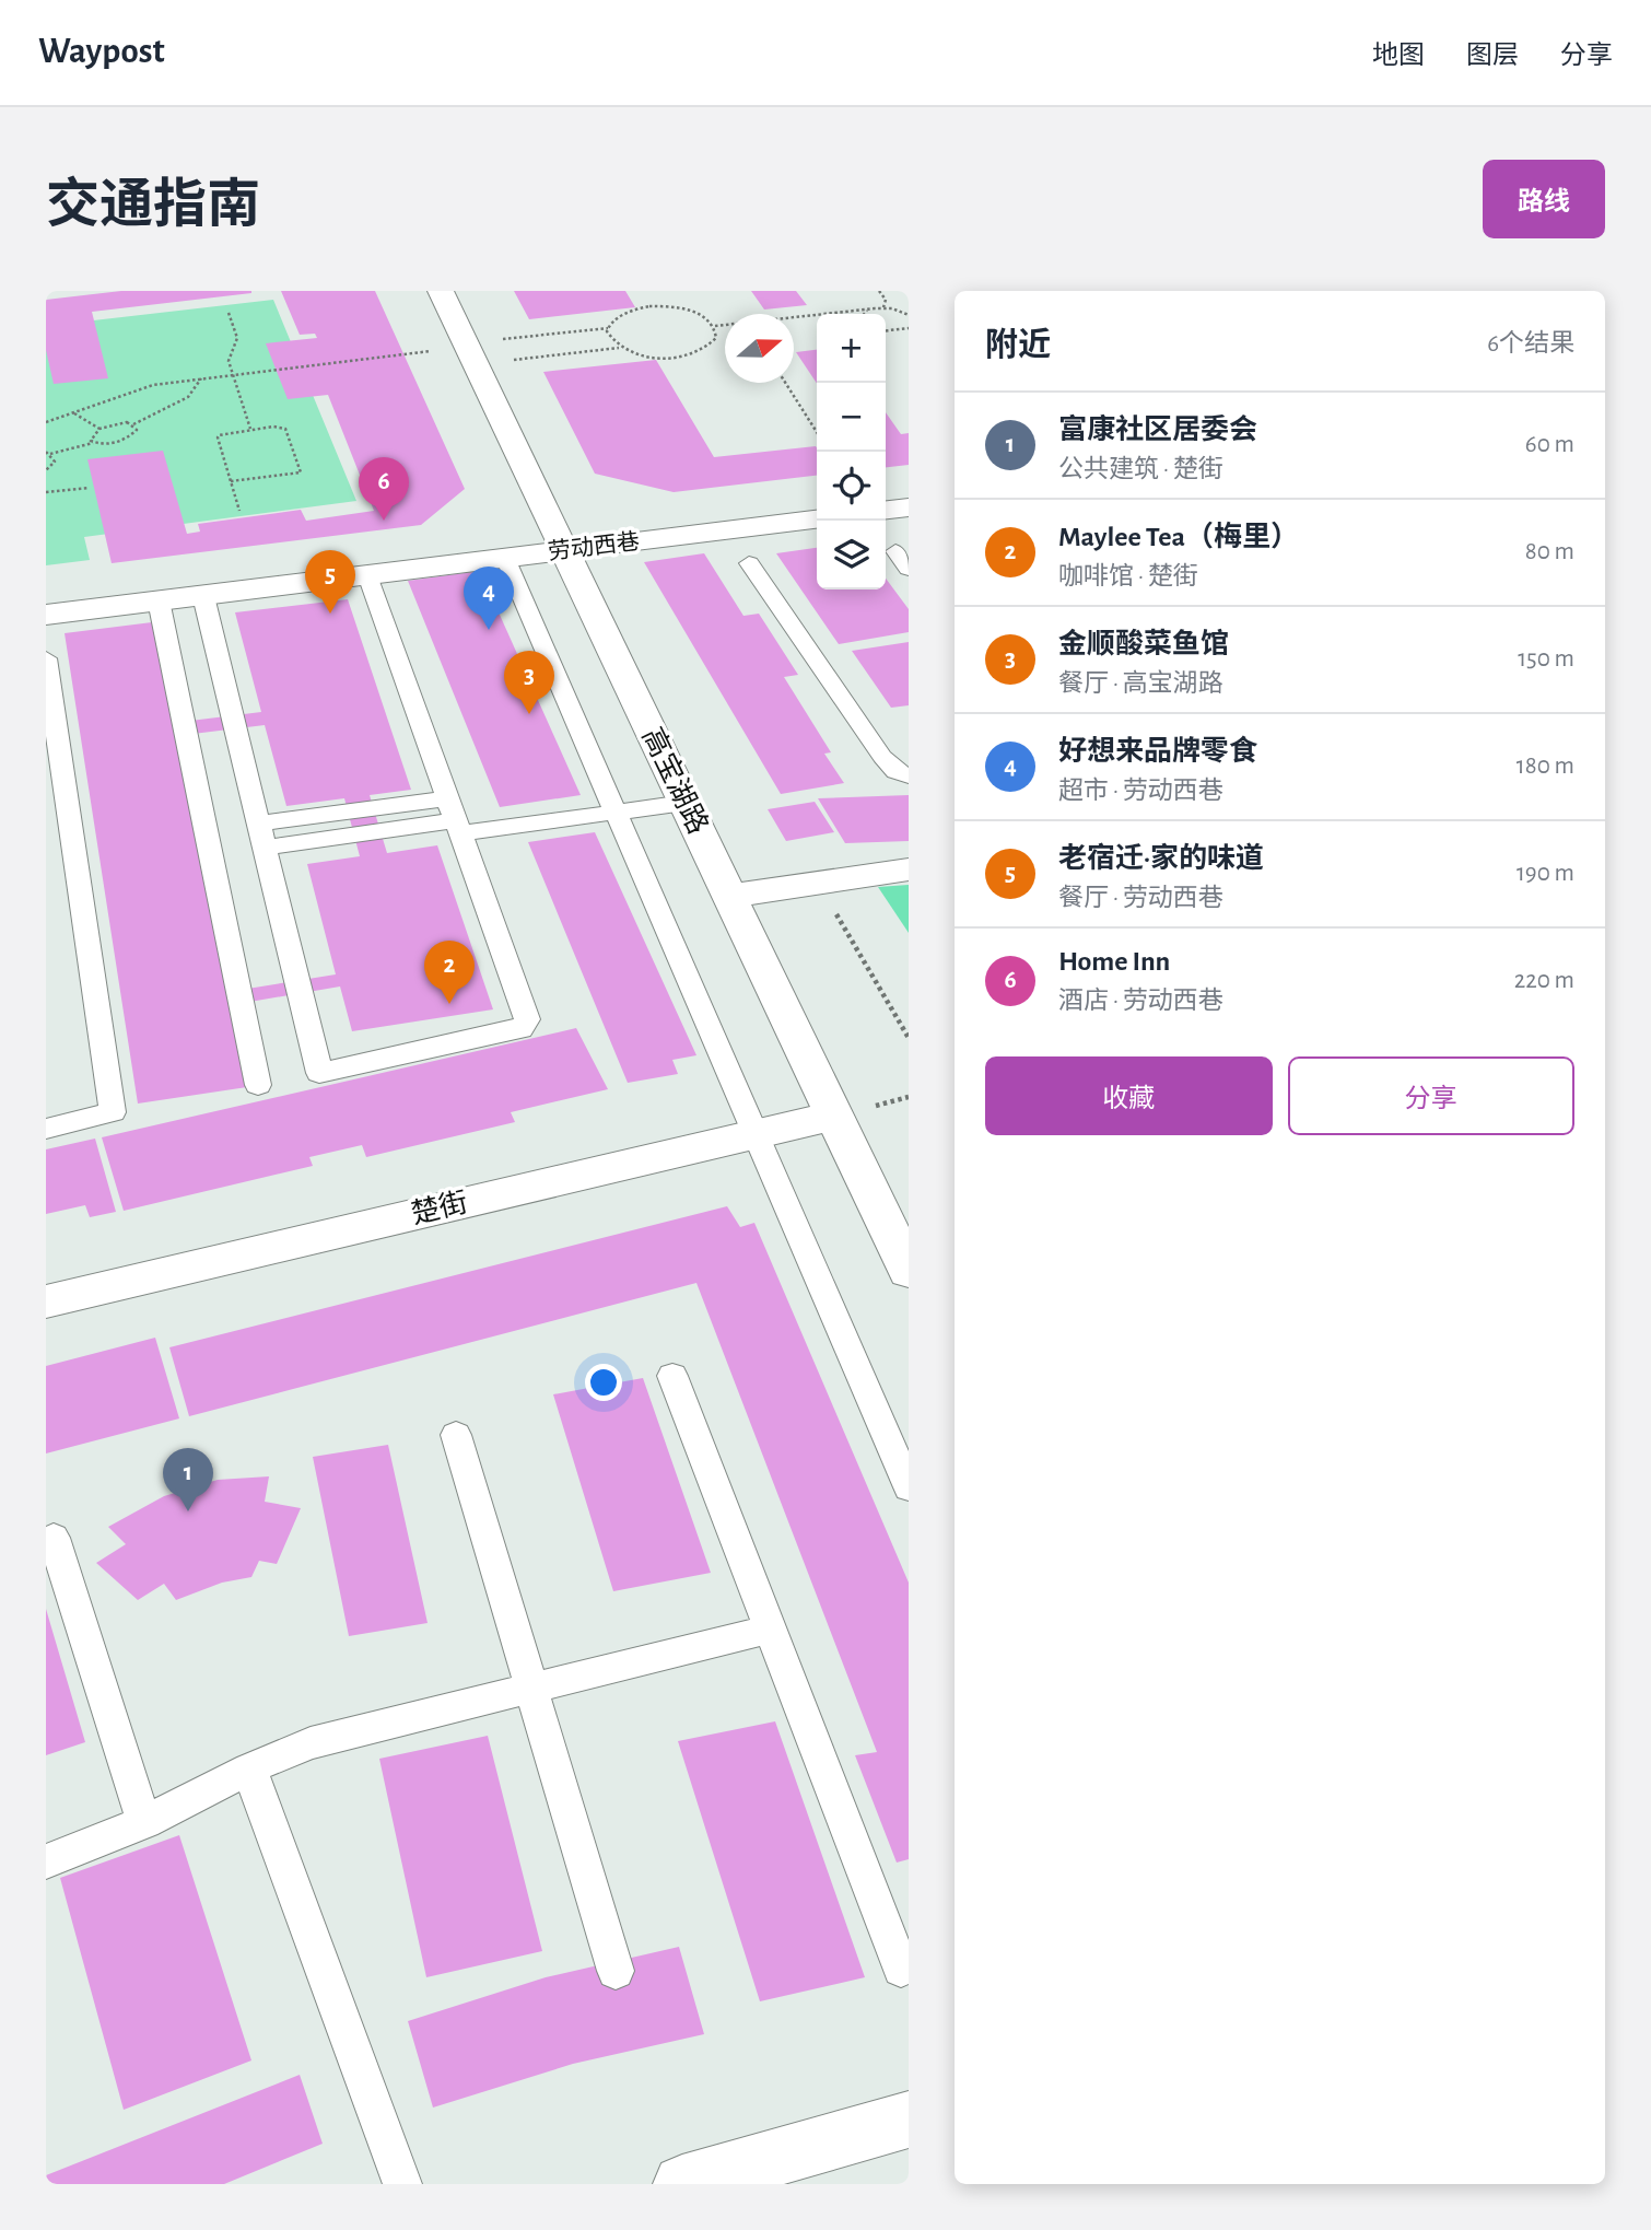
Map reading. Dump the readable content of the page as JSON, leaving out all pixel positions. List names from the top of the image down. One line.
{"streets":{"street":["劳动西巷","高宝湖路","楚街"]},"crossings":[["劳动西巷","高宝湖路"],["高宝湖路","楚街"]],"north":"right","page":{"header":"Waypost","nav":["地图","图层","分享"],"title":"交通指南","buttons":["路线",["收藏","分享"]],"heading":["附近","6个结果"],"map_buttons":["+","−"],"list":[{"mark":"1","name":"富康社区居委会","note":"公共建筑 · 楚街","value":"60 m"},{"mark":"2","name":"Maylee Tea（梅里）","note":"咖啡馆 · 楚街","value":"80 m"},{"mark":"3","name":"金顺酸菜鱼馆","note":"餐厅 · 高宝湖路","value":"150 m"},{"mark":"4","name":"好想来品牌零食","note":"超市 · 劳动西巷","value":"180 m"},{"mark":"5","name":"老宿迁·家的味道","note":"餐厅 · 劳动西巷","value":"190 m"},{"mark":"6","name":"Home Inn","note":"酒店 · 劳动西巷","value":"220 m"}],"pins":["6","5","4","3","2","1"]}}
